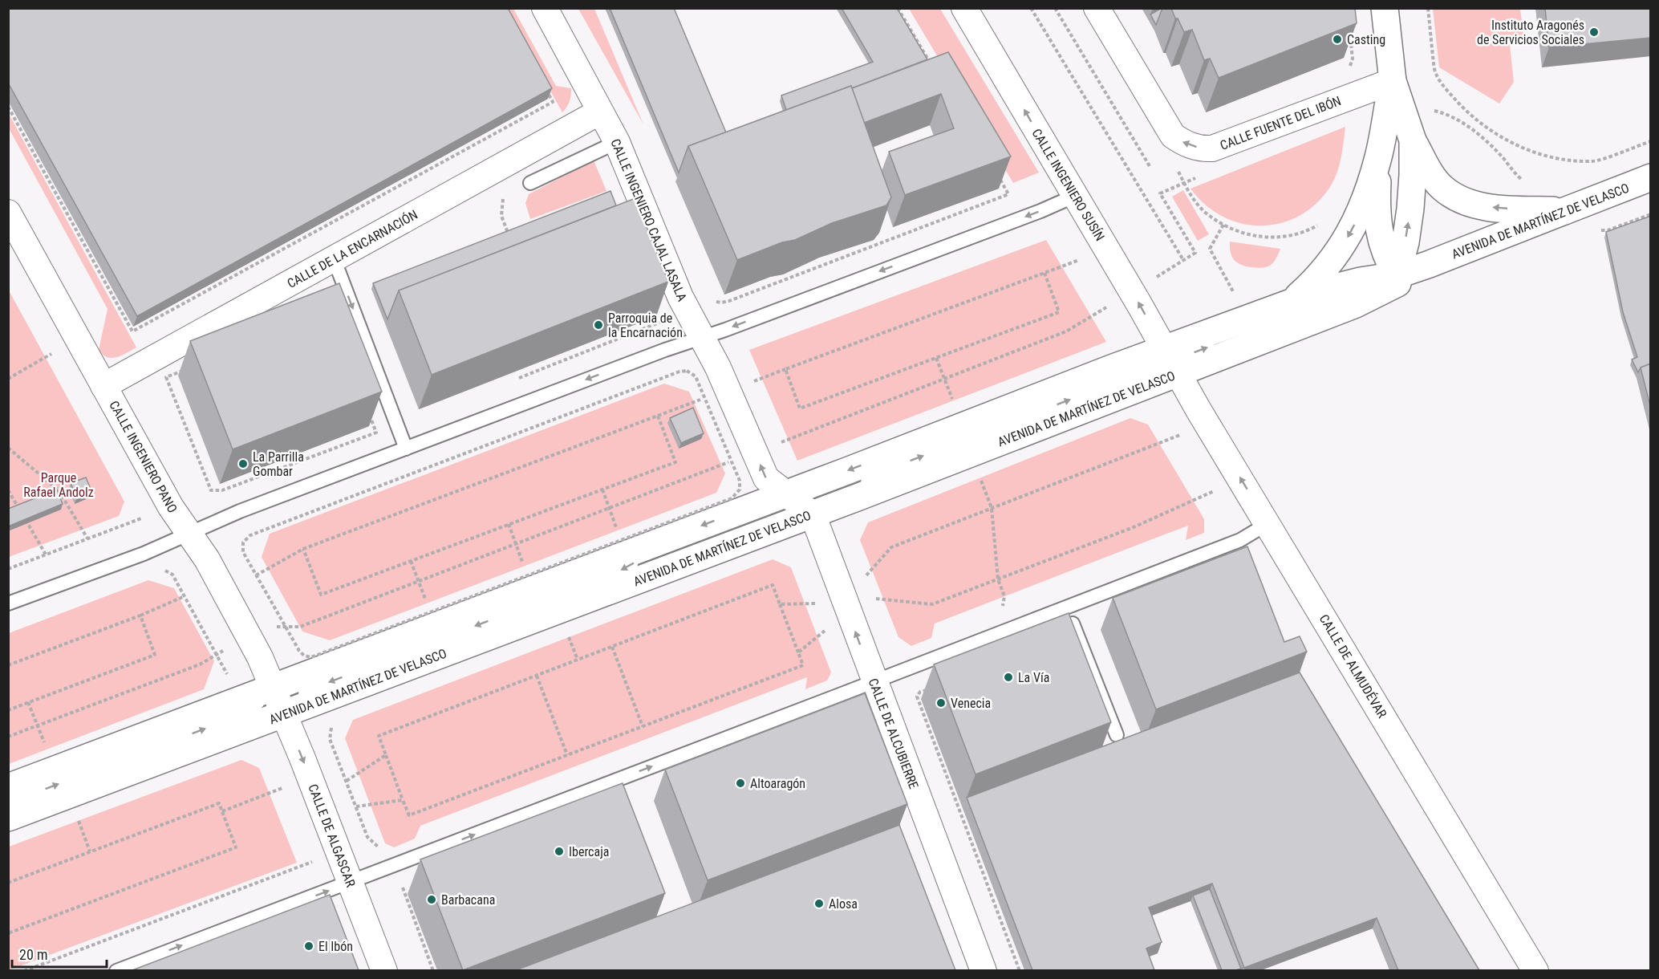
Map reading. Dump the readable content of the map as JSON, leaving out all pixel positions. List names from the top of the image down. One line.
{"streets":{"main road":["AVENIDA DE MARTÍNEZ DE VELASCO"],"street":["CALLE FUENTE DEL IBÓN","CALLE INGENIERO SUSÍN","CALLE INGENIERO CAJAL LASALA","CALLE DE LA ENCARNACIÓN","CALLE INGENIERO PANO","CALLE DE ALMUDÉVAR","CALLE DE ALCUBIERRE","CALLE DE ALGASCAR"]},"crossings":[["CALLE INGENIERO SUSÍN","AVENIDA DE MARTÍNEZ DE VELASCO"],["CALLE INGENIERO SUSÍN","CALLE DE ALMUDÉVAR"],["CALLE INGENIERO CAJAL LASALA","AVENIDA DE MARTÍNEZ DE VELASCO"],["CALLE INGENIERO CAJAL LASALA","CALLE DE LA ENCARNACIÓN"],["CALLE INGENIERO CAJAL LASALA","CALLE DE ALCUBIERRE"],["AVENIDA DE MARTÍNEZ DE VELASCO","CALLE INGENIERO PANO"],["AVENIDA DE MARTÍNEZ DE VELASCO","CALLE DE ALMUDÉVAR"],["AVENIDA DE MARTÍNEZ DE VELASCO","CALLE DE ALCUBIERRE"],["AVENIDA DE MARTÍNEZ DE VELASCO","CALLE DE ALGASCAR"],["CALLE DE LA ENCARNACIÓN","CALLE INGENIERO PANO"],["CALLE INGENIERO PANO","CALLE DE ALGASCAR"]],"one_way":["CALLE INGENIERO SUSÍN","CALLE DE ALCUBIERRE","CALLE DE ALGASCAR"],"parks":["Parque Rafael Andolz"],"places":["Instituto Aragonés de Servicios Sociales","Casting","Parroquia de la Encarnación","La Parrilla Gombar","La Vía","Venecia","Altoaragón","Ibercaja","Barbacana","Alosa","El Ibón"],"scale_bar":"20 m"}
